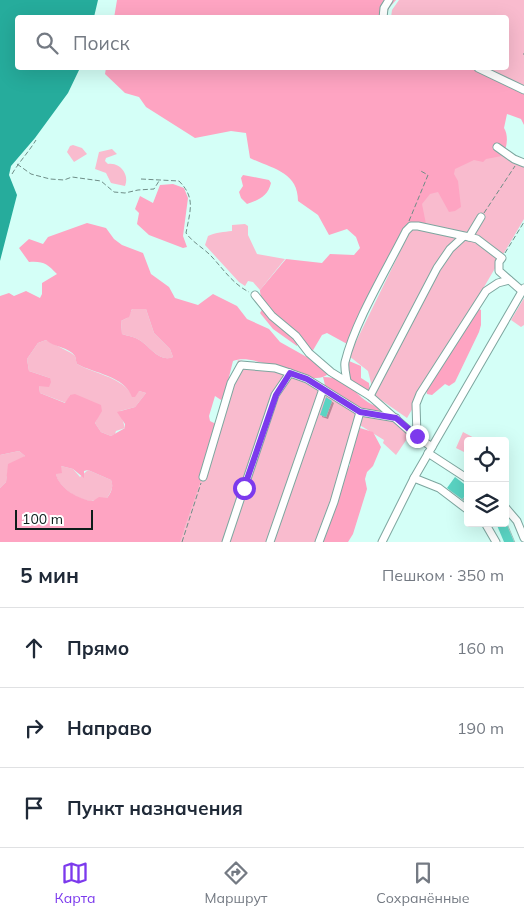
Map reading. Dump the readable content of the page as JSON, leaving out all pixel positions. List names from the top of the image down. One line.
{"scale_bar":"100 m","page":{"search":"Поиск","scale":"100 m","heading":["5 мин","Пешком · 350 m"],"list":[["Прямо","160 m"],["Направо","190 m"],"Пункт назначения"],"nav":["Карта","Маршрут","Сохранённые"]}}
